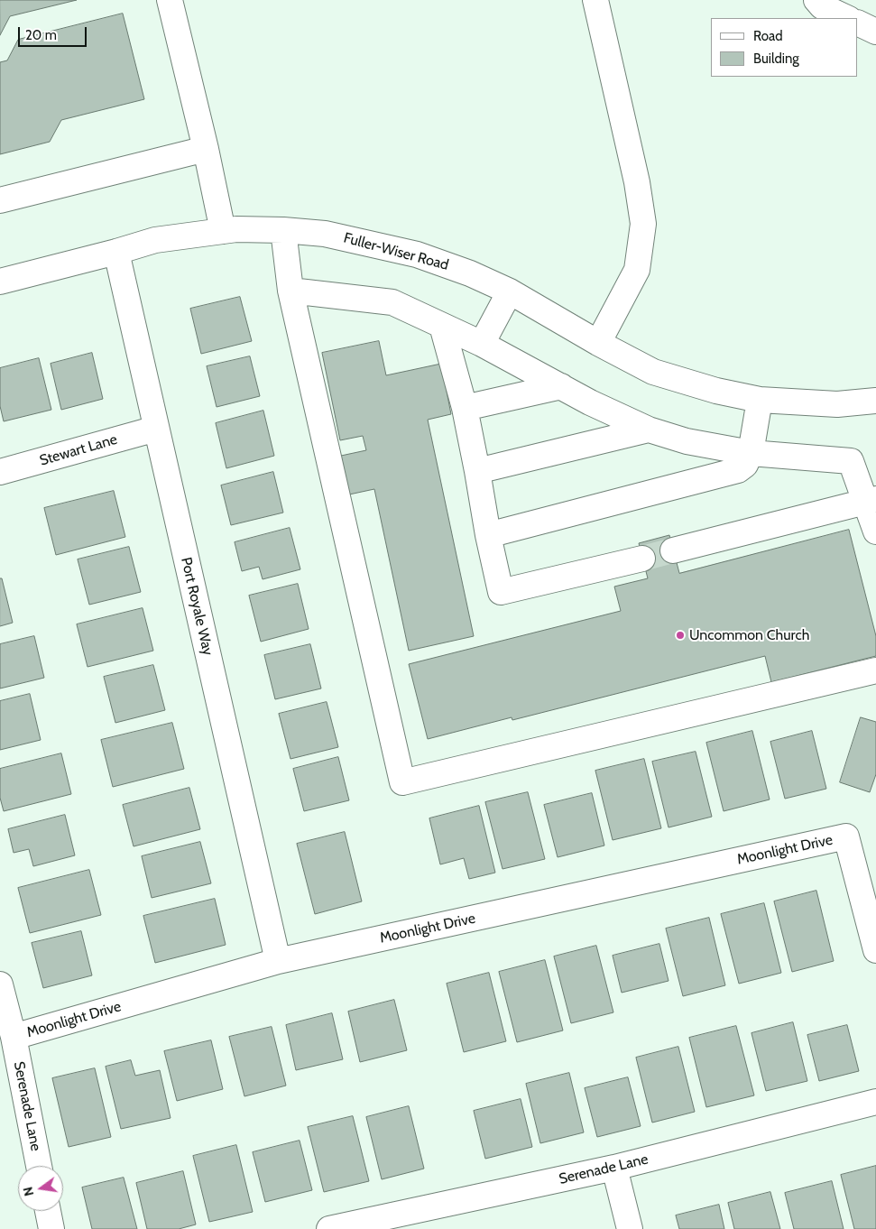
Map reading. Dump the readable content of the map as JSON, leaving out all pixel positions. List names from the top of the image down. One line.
{"streets":{"street":["Fuller-Wiser Road","Stewart Lane","Port Royale Way","Moonlight Drive","Serenade Lane"]},"crossings":[["Fuller-Wiser Road","Port Royale Way"],["Stewart Lane","Port Royale Way"],["Port Royale Way","Moonlight Drive"],["Moonlight Drive","Serenade Lane"]],"places":["Uncommon Church"],"legend":["Road","Building"],"scale_bar":"20 m","north":"left"}
